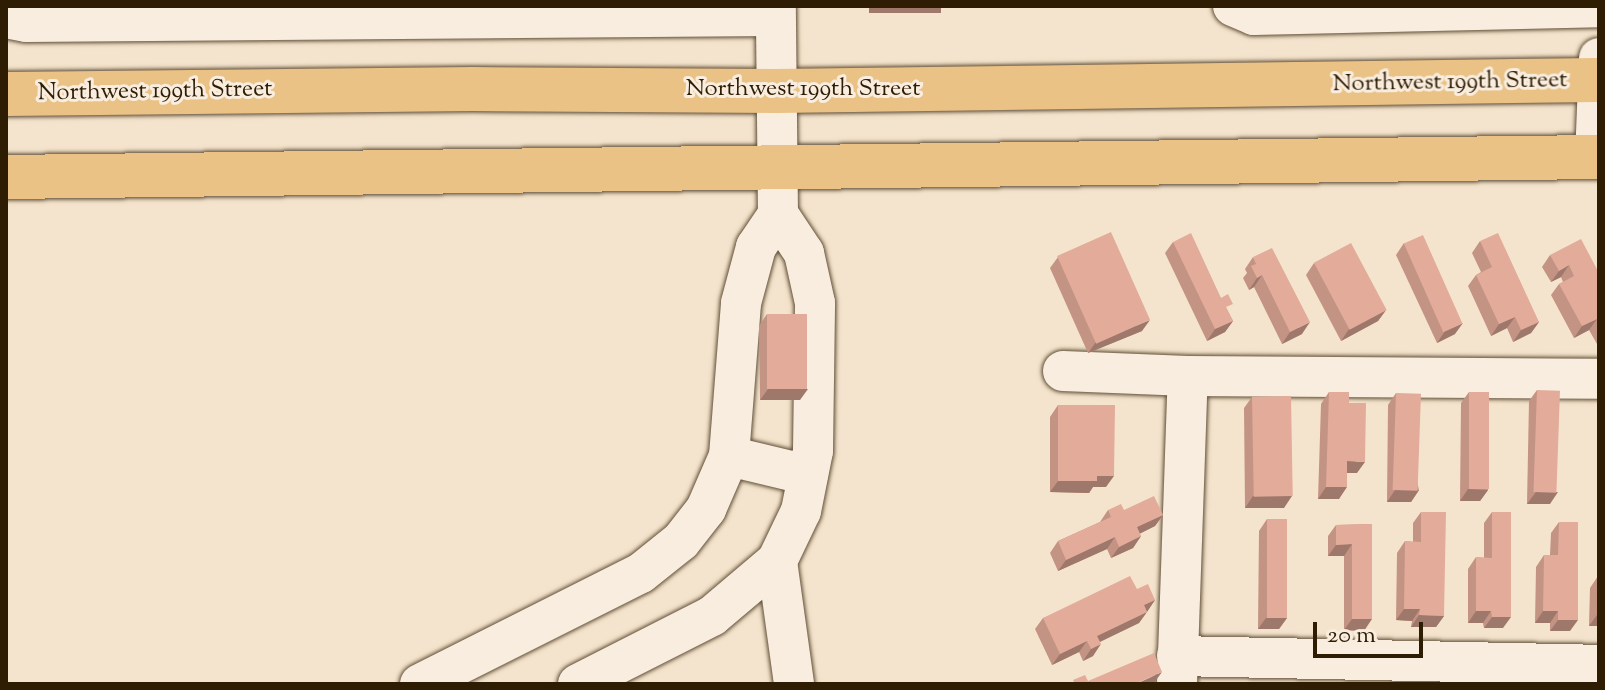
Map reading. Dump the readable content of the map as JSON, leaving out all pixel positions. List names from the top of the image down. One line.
{"streets":{"main road":["Northwest 199th Street"]},"scale_bar":"20 m"}
